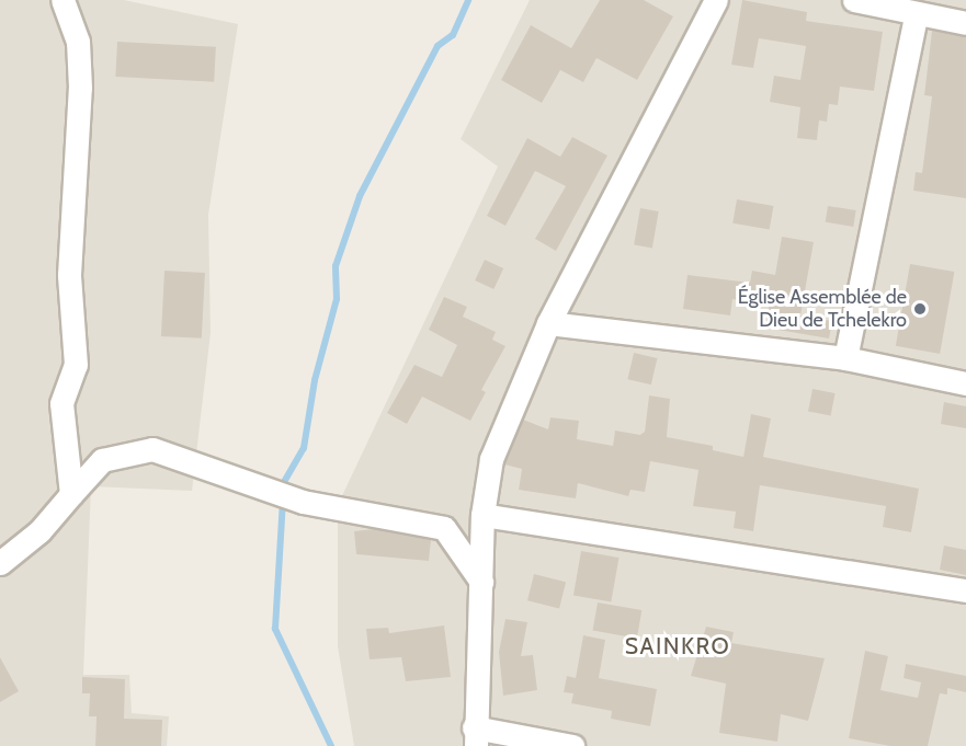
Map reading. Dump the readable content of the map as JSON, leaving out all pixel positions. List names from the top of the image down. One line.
{"districts":["SAINKRO"],"places":["Église Assemblée de Dieu de Tchelekro"]}
